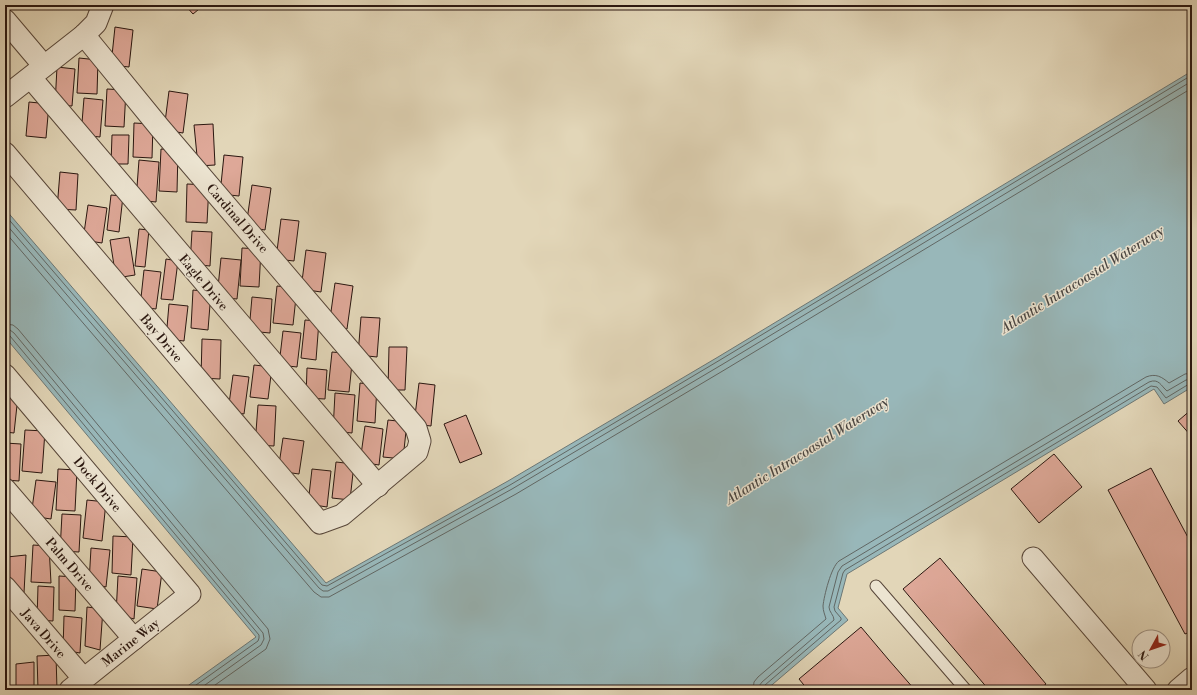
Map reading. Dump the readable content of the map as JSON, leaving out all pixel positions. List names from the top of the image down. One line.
{"streets":{"street":["Cardinal Drive","Eagle Drive","Bay Drive","Dock Drive","Palm Drive","Java Drive","Marine Way"]},"crossings":[["Cardinal Drive","Eagle Drive"],["Cardinal Drive","Bay Drive"],["Eagle Drive","Bay Drive"],["Dock Drive","Marine Way"],["Palm Drive","Marine Way"],["Java Drive","Marine Way"]],"water":["Atlantic Intracoastal Waterway"],"north":"bottom left"}
